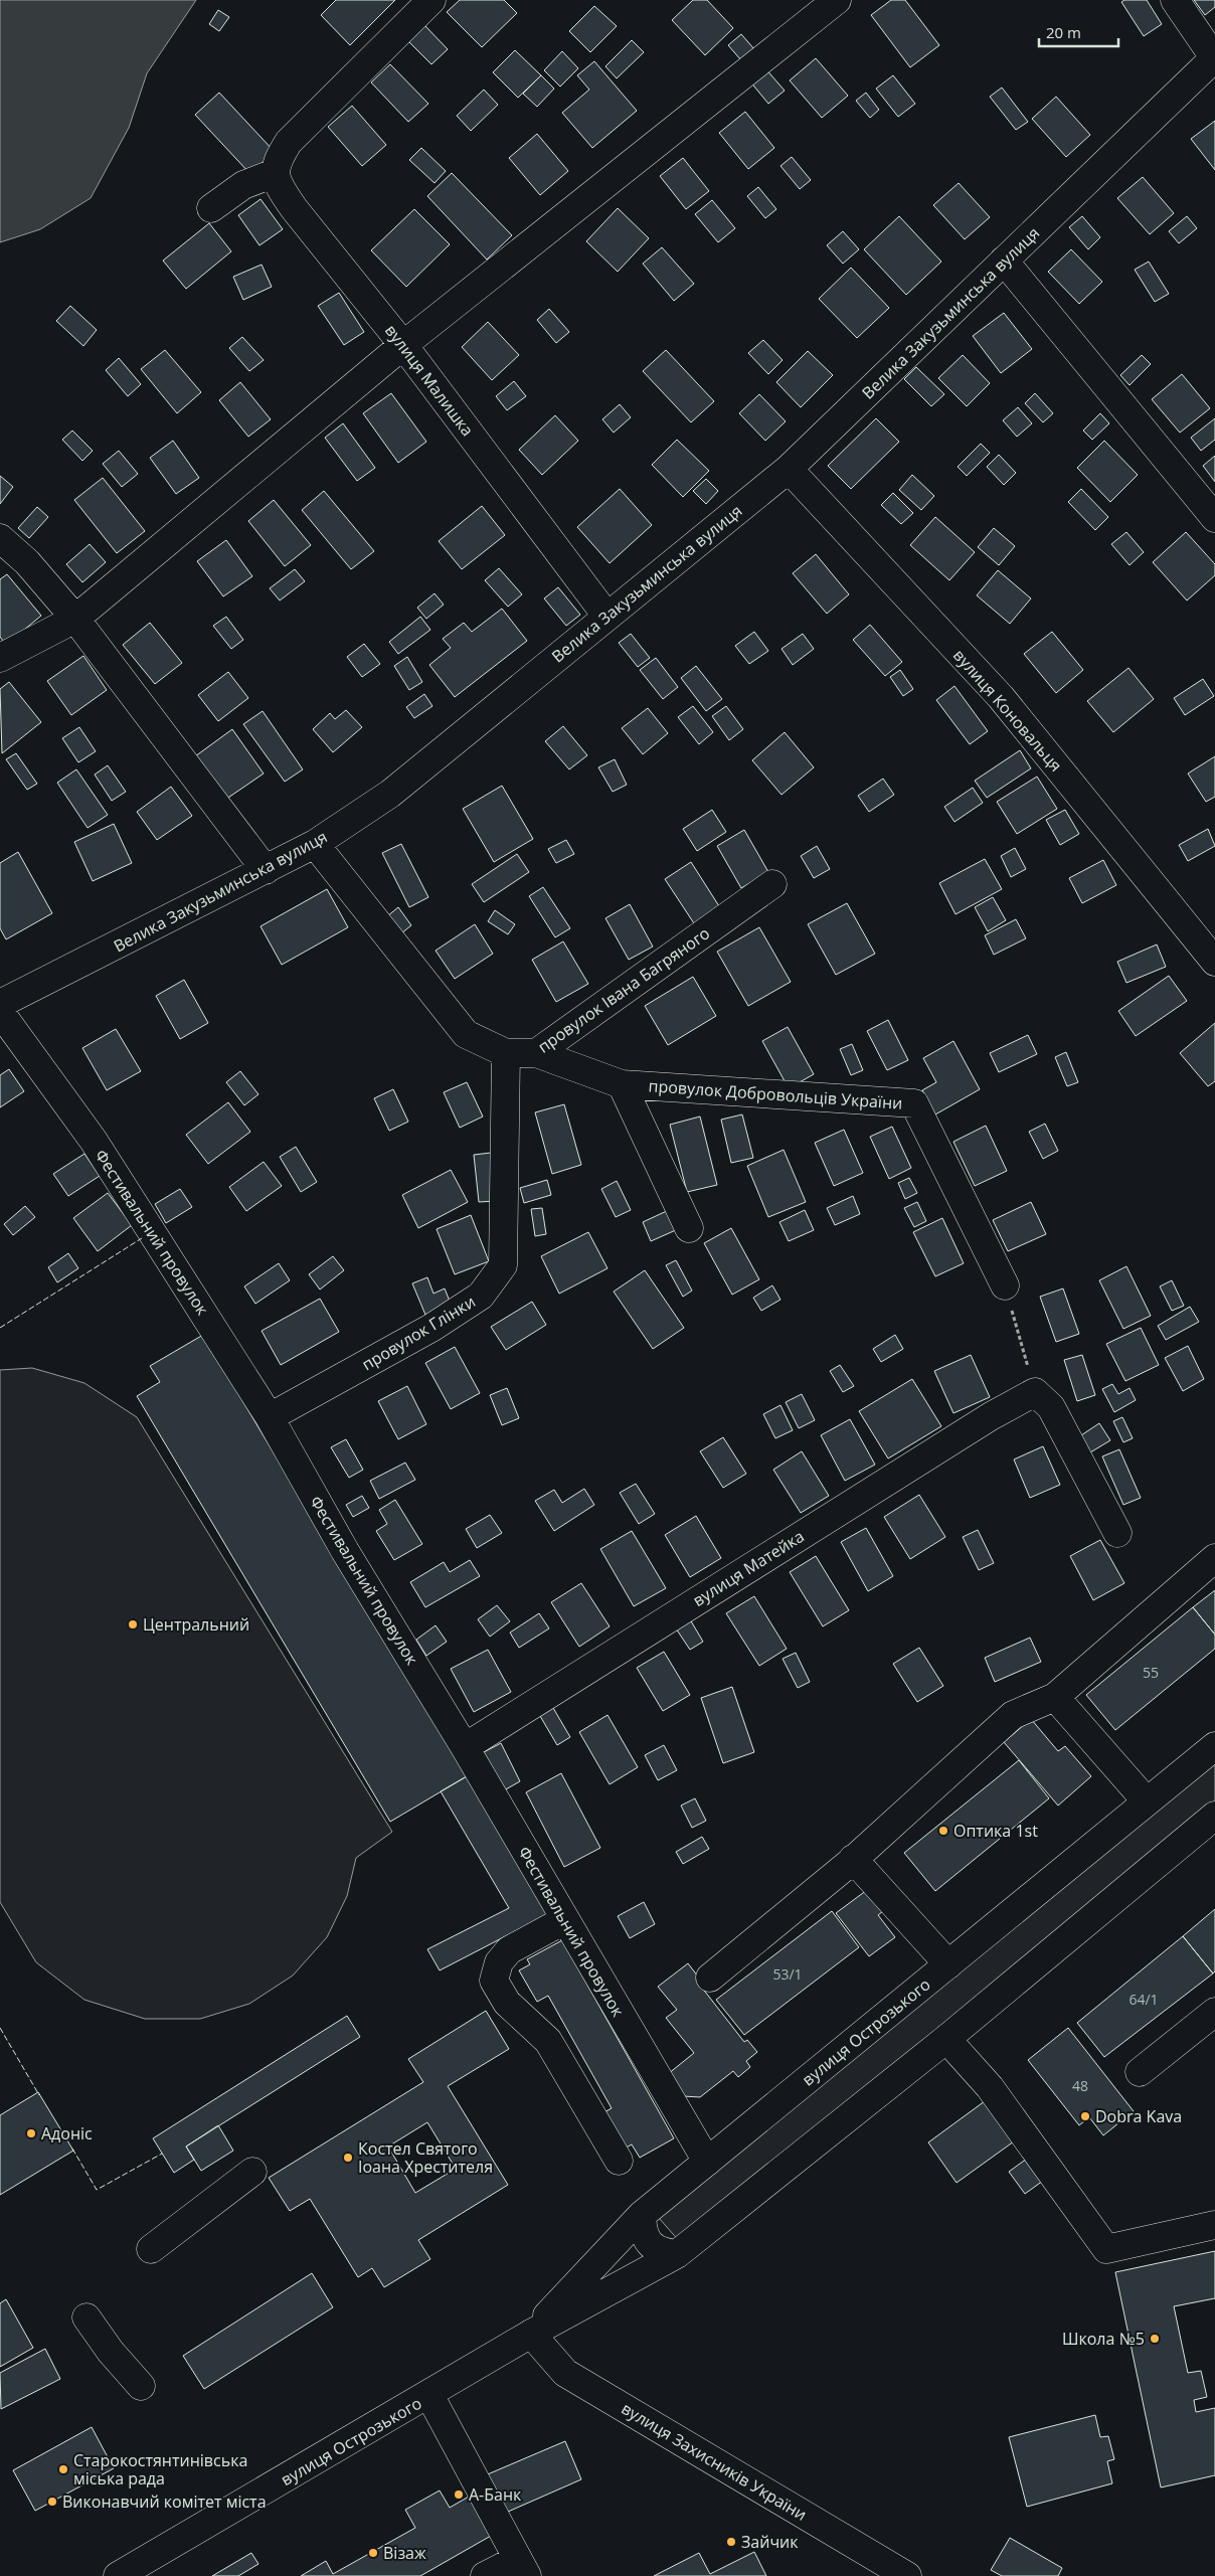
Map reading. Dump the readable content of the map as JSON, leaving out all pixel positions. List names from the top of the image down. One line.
{"streets":{"street":["Велика Закузьминська вулиця","вулиця Малишка","вулиця Коновальця","провулок Івана Багряного","провулок Добровольців України","Фестивальний провулок","провулок Глінки","вулиця Матейка","вулиця Острозького","вулиця Захисників України"]},"crossings":[["Велика Закузьминська вулиця","вулиця Малишка"],["Велика Закузьминська вулиця","вулиця Коновальця"],["Велика Закузьминська вулиця","провулок Івана Багряного"],["провулок Івана Багряного","провулок Глінки"],["Фестивальний провулок","провулок Глінки"],["Фестивальний провулок","вулиця Матейка"],["Фестивальний провулок","вулиця Острозького"],["вулиця Острозького","вулиця Захисників України"]],"places":["Центральний","Оптика 1st","Dobra Kava","Адоніс","Костел Святого Іоана Хрестителя","Школа №5","Старокостянтинівська міська рада","А-Банк","Виконавчий комітет міста","Зайчик","Візаж"],"house_numbers":["55","53/1","64/1","48"],"scale_bar":"20 m"}
